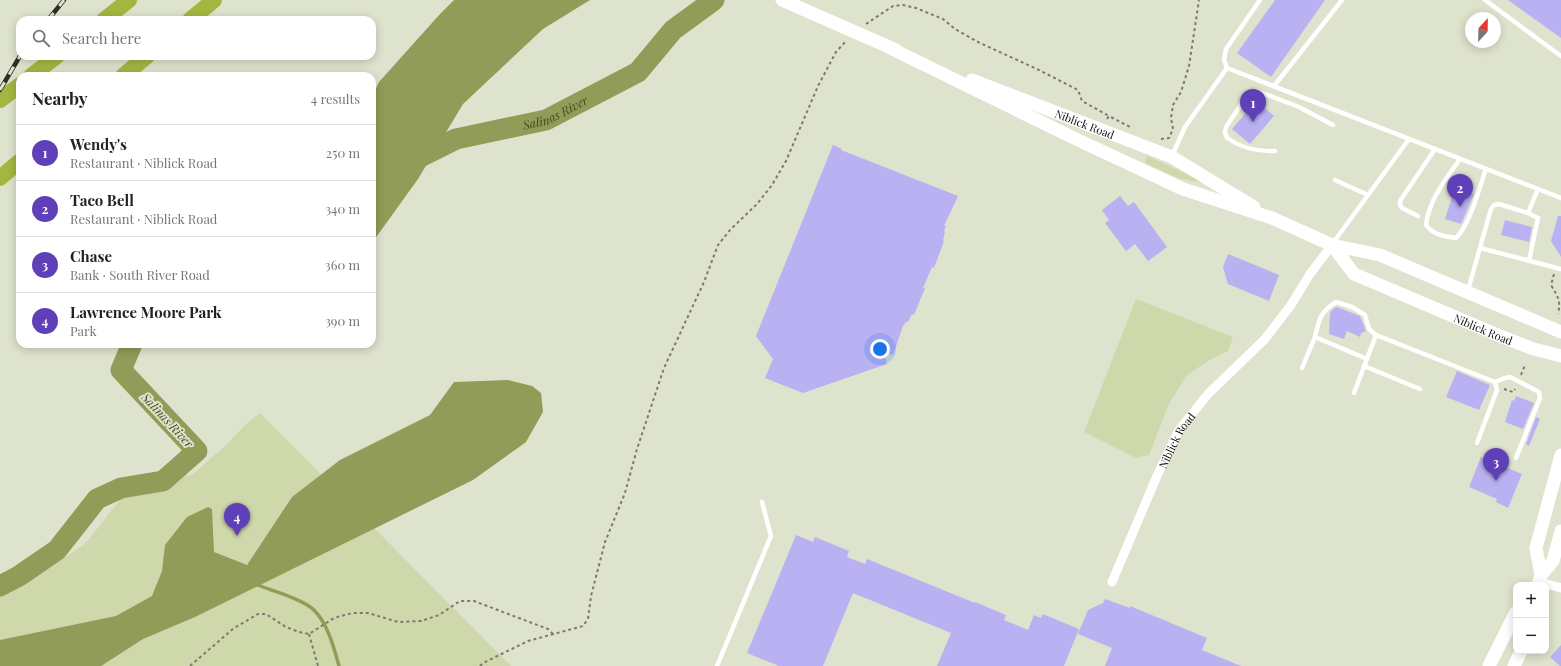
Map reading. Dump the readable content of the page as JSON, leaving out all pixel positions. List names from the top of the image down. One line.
{"streets":{"main road":["Niblick Road"]},"water":["Salinas River"],"north":"top","page":{"search":"Search here","heading":["Nearby","4 results"],"pins":["1","2","3","4"],"list":[{"mark":"1","name":"Wendy's","note":"Restaurant · Niblick Road","value":"250 m"},{"mark":"2","name":"Taco Bell","note":"Restaurant · Niblick Road","value":"340 m"},{"mark":"3","name":"Chase","note":"Bank · South River Road","value":"360 m"},{"mark":"4","name":"Lawrence Moore Park","note":"Park","value":"390 m"}],"map_buttons":["+","−"]}}
